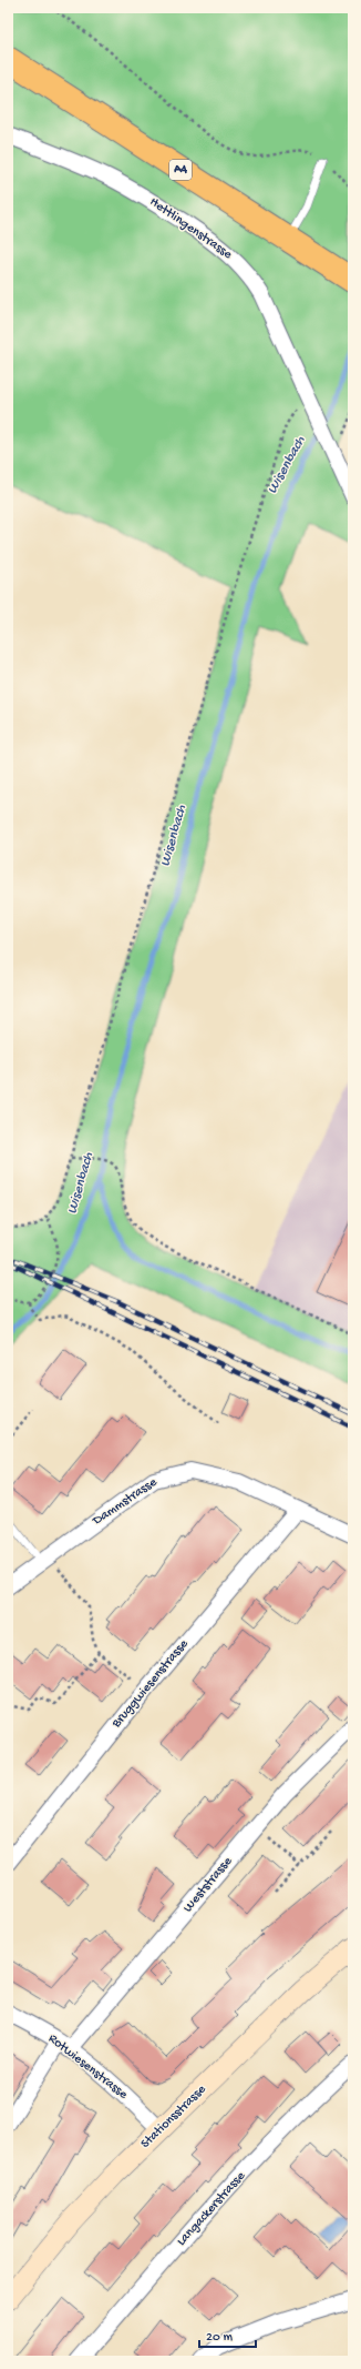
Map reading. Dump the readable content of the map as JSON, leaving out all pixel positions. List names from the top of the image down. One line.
{"streets":{"highway":["A4"],"street":["Hettlingenstrasse","Dammstrasse","Bruggwiesenstrasse","Weststrasse","Rotwiesenstrasse","Stationsstrasse","Langackerstrasse"]},"crossings":[["Dammstrasse","Bruggwiesenstrasse"],["Weststrasse","Rotwiesenstrasse"],["Rotwiesenstrasse","Stationsstrasse"]],"water":["Wisenbach"],"scale_bar":"20 m"}
